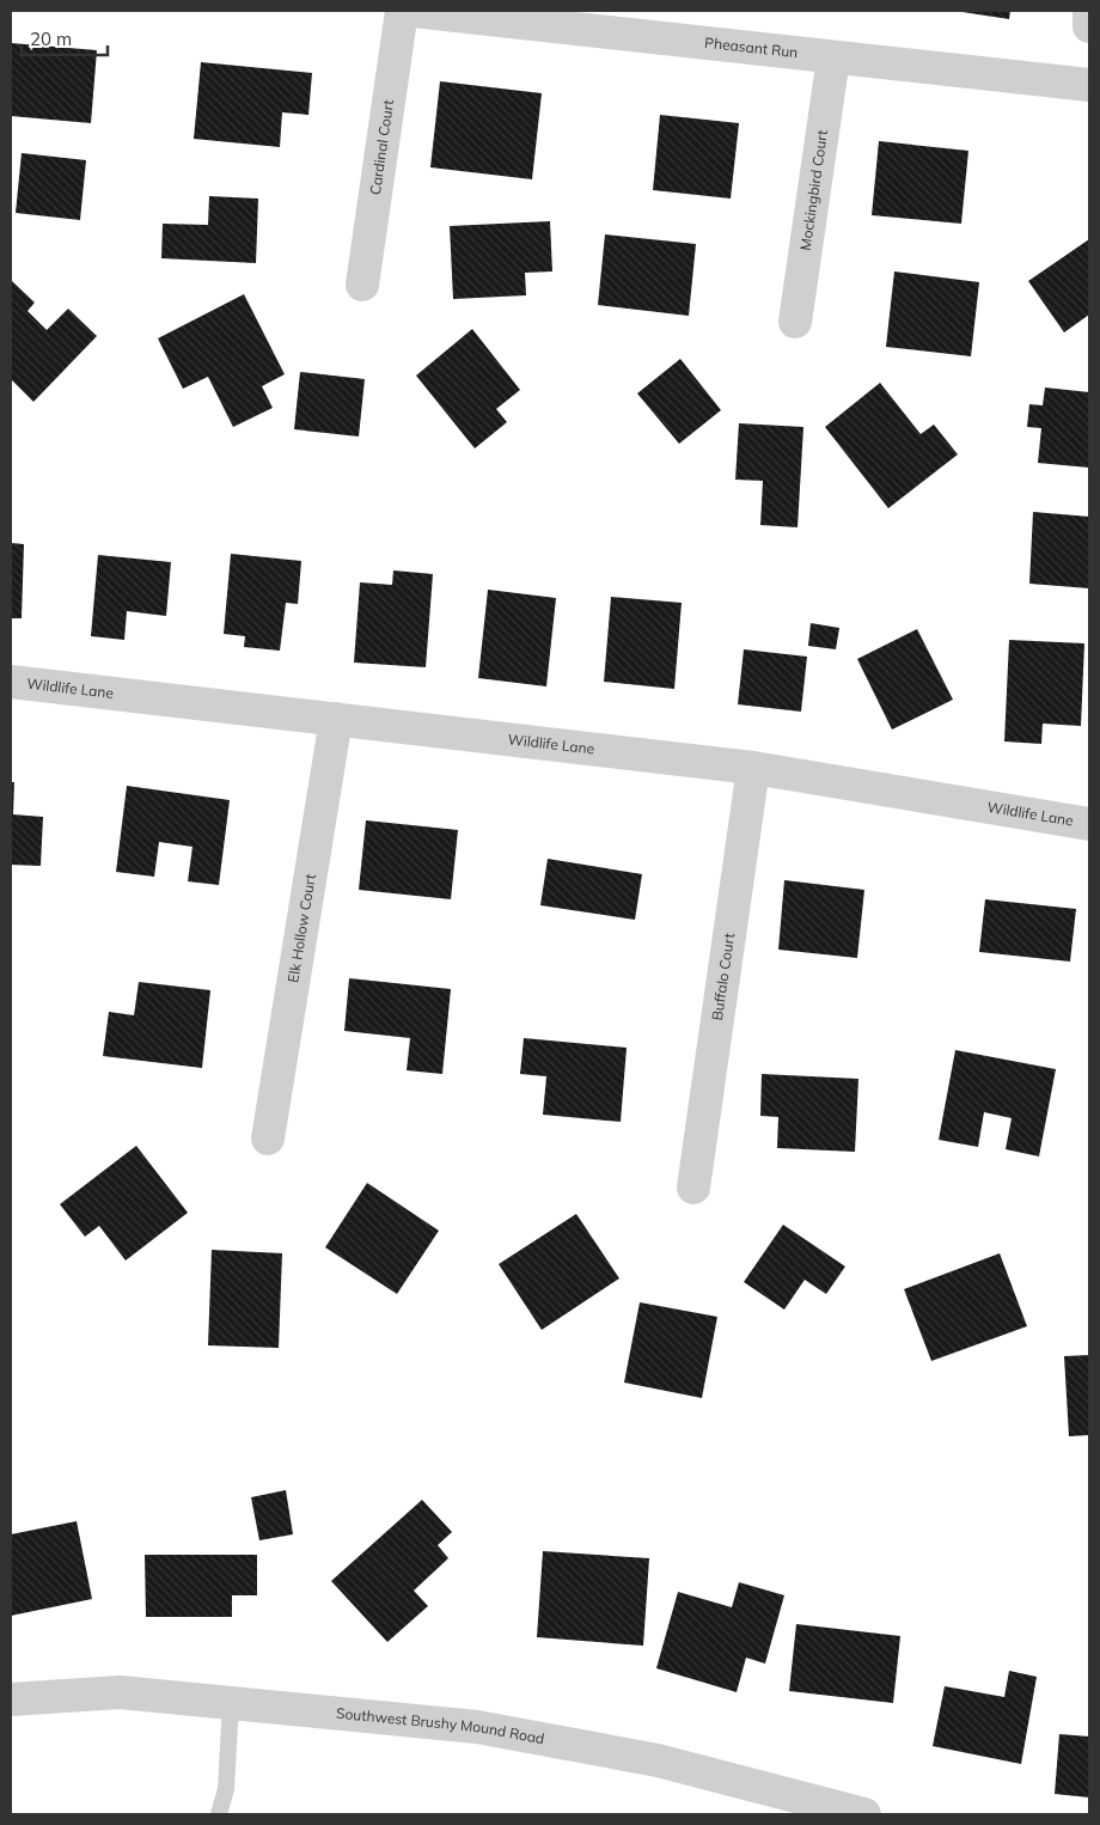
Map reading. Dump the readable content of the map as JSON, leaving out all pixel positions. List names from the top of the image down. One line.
{"streets":{"street":["Pheasant Run","Cardinal Court","Mockingbird Court","Wildlife Lane","Elk Hollow Court","Buffalo Court","Southwest Brushy Mound Road"]},"crossings":[["Pheasant Run","Mockingbird Court"],["Wildlife Lane","Elk Hollow Court"],["Wildlife Lane","Buffalo Court"]],"scale_bar":"20 m"}
